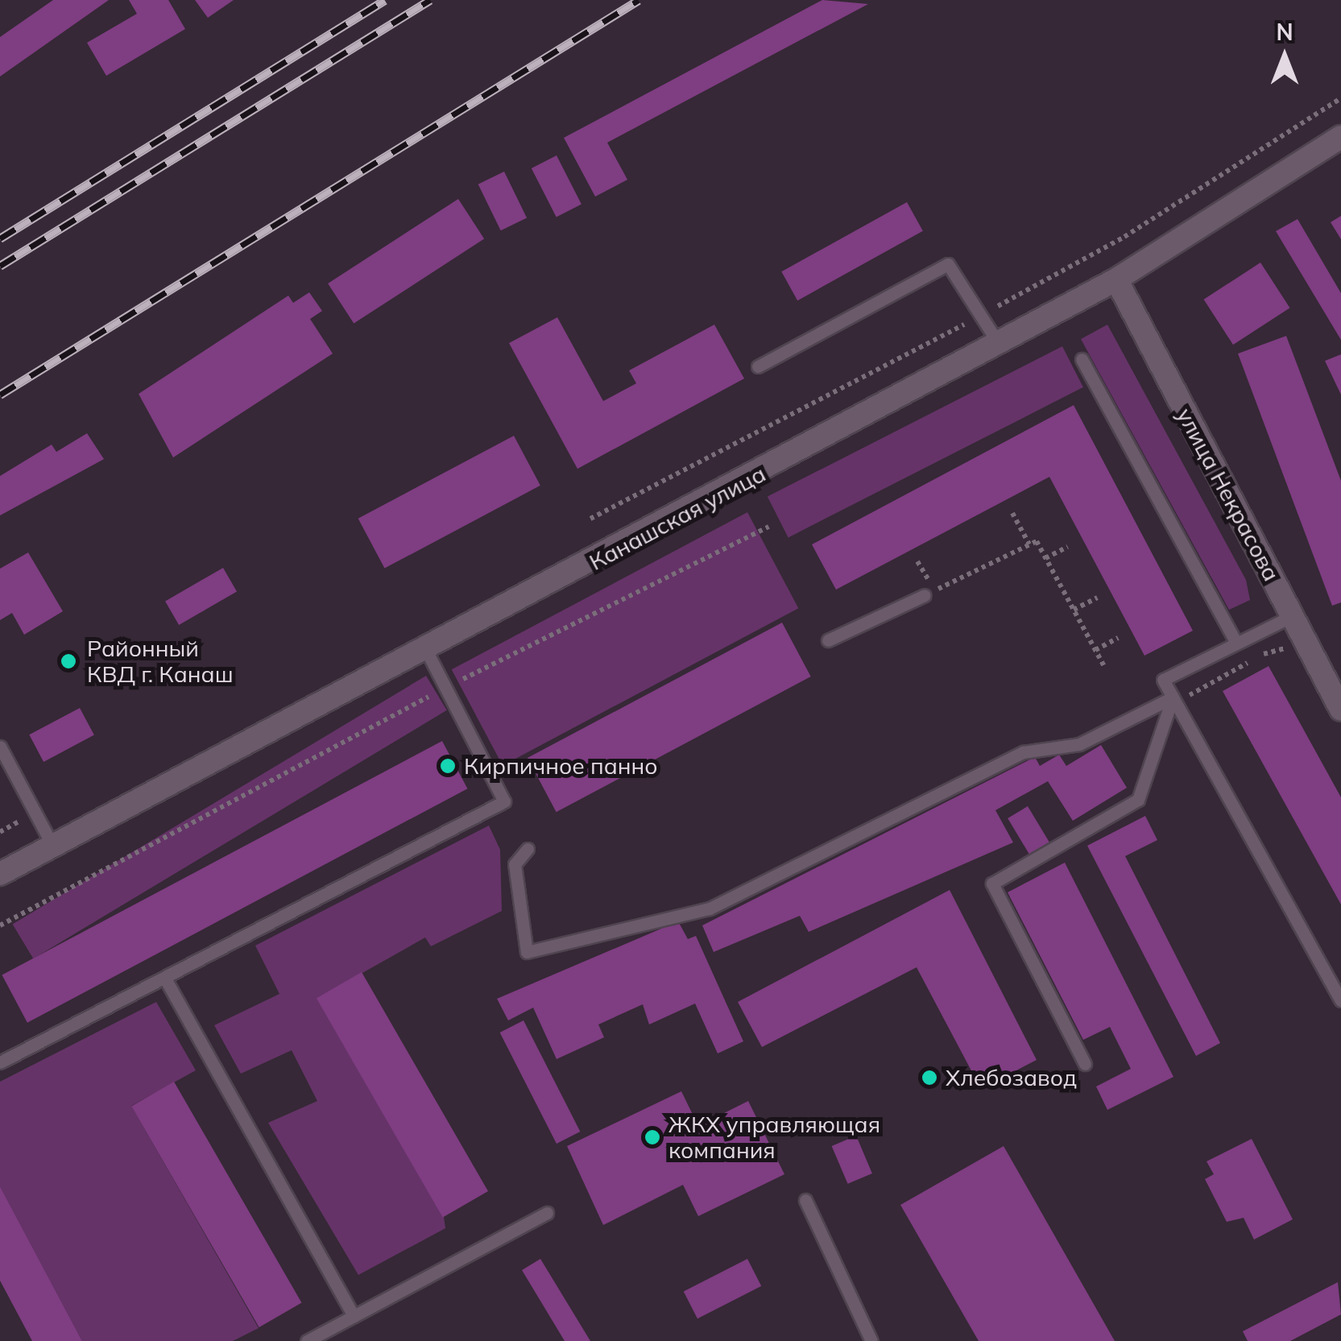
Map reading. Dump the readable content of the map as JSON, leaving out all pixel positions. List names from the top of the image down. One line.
{"streets":{"street":["улица Некрасова","Канашская улица"]},"crossings":[["улица Некрасова","Канашская улица"]],"places":["Районный КВД г. Канаш","Кирпичное панно","Хлебозавод","ЖКХ управляющая компания"],"north":"top"}
